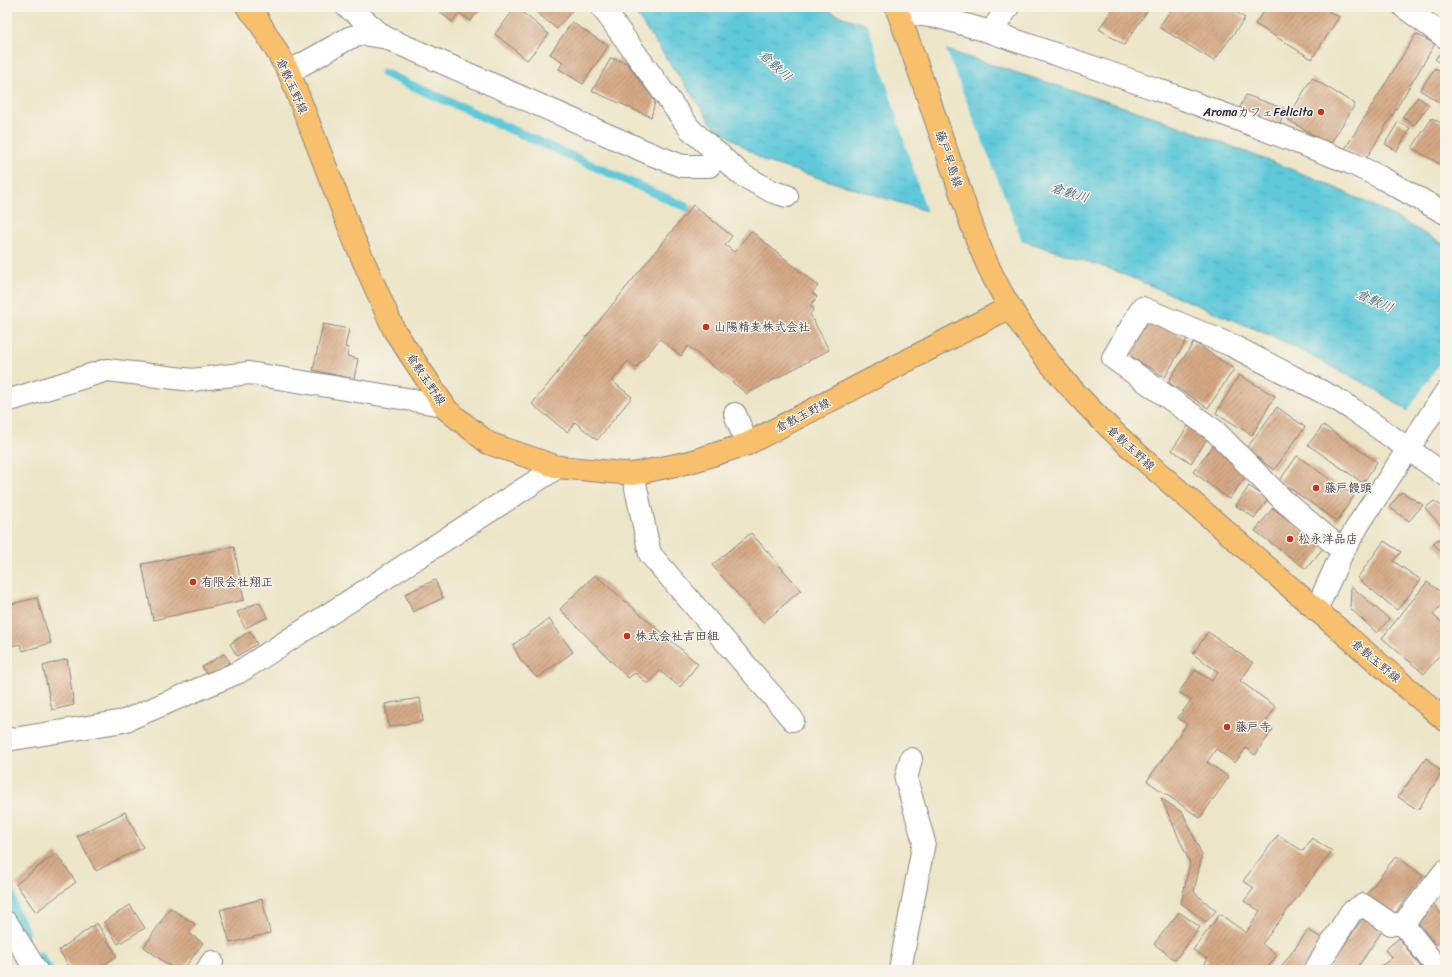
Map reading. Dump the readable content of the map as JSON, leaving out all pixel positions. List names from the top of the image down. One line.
{"streets":{"main road":["倉敷玉野線","藤戸早島線"]},"crossings":[["倉敷玉野線","藤戸早島線"]],"water":["倉敷川"],"places":["AromaカフェFelicita","山陽精麦株式会社","藤戸饅頭","松永洋品店","有限会社翔正","株式会社吉田組","藤戸寺"]}
